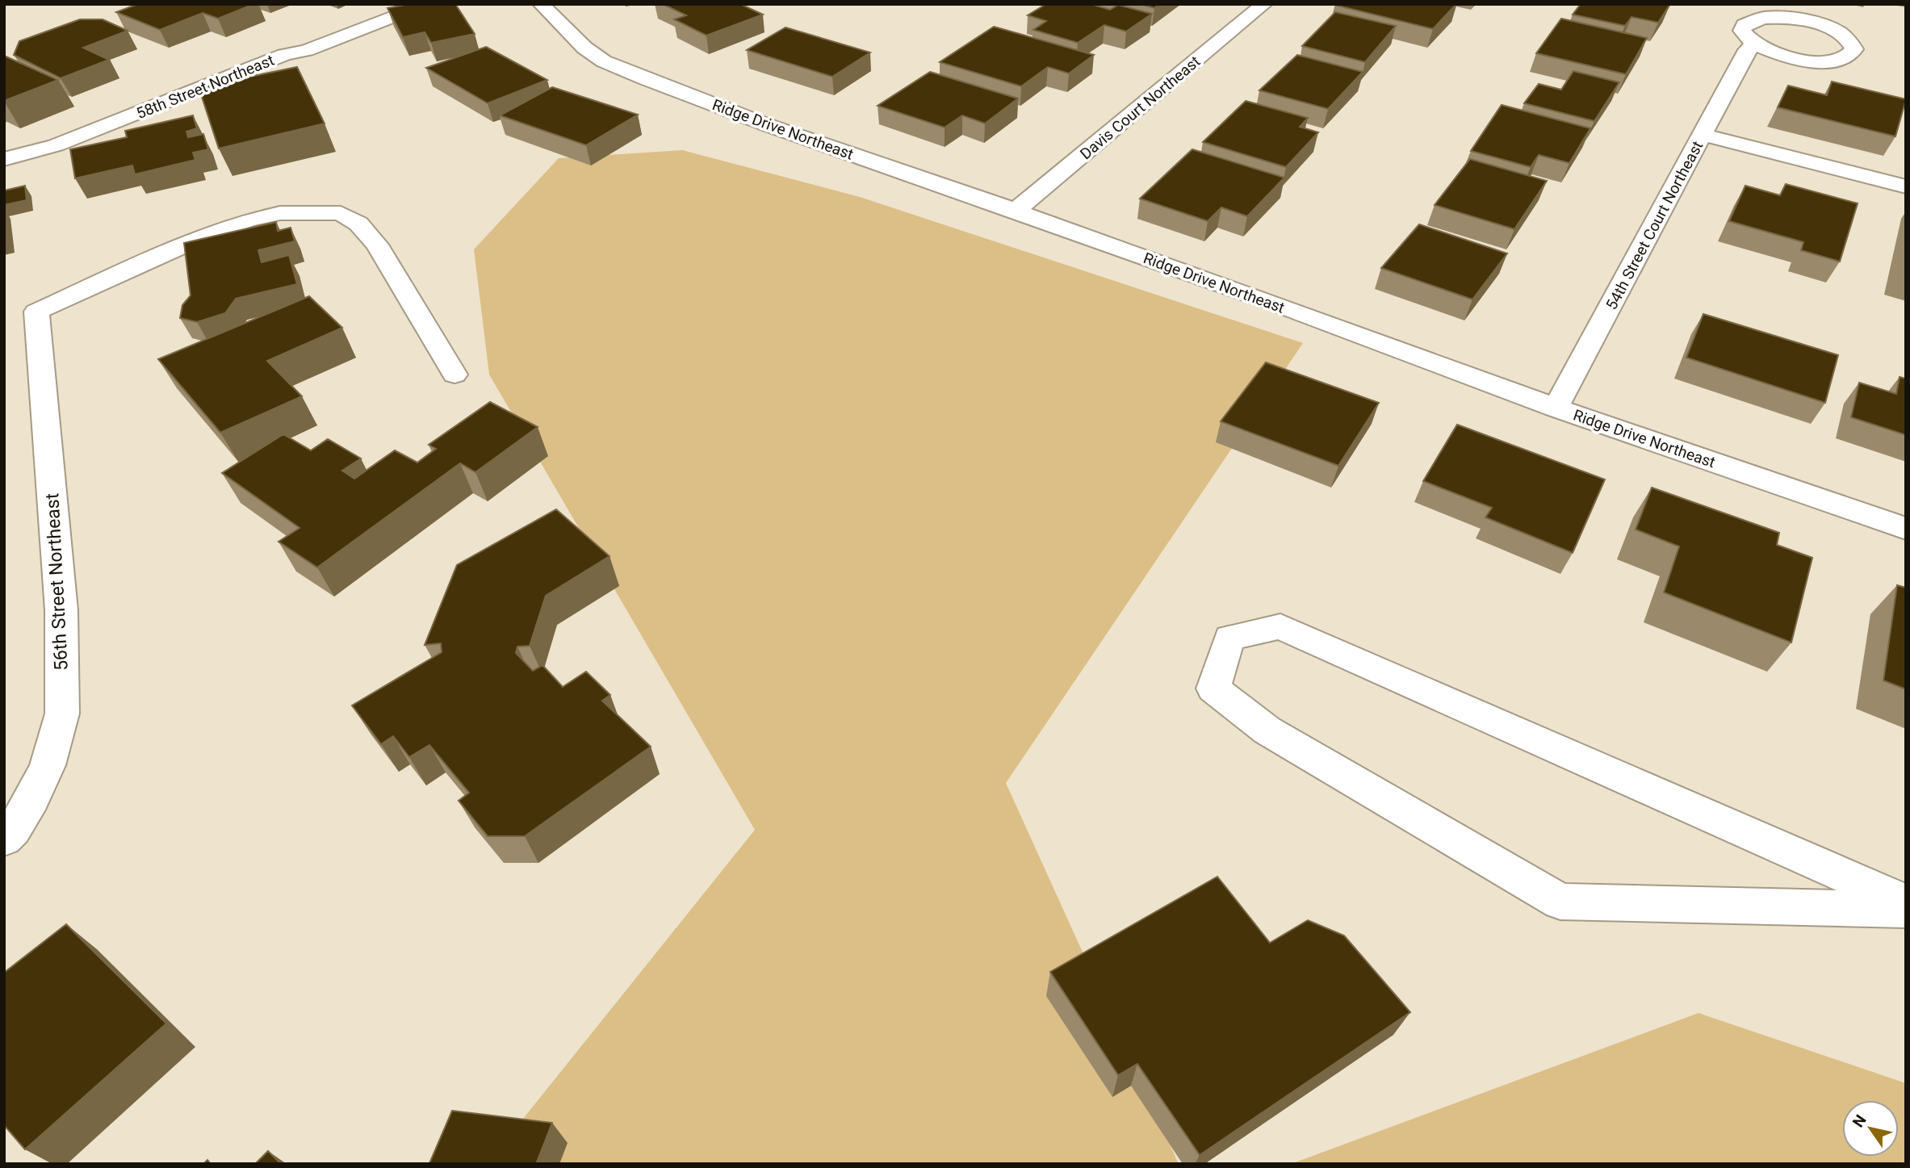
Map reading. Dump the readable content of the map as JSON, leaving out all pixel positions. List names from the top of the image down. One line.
{"streets":{"street":["58th Street Northeast","Davis Court Northeast","Ridge Drive Northeast","54th Street Court Northeast","56th Street Northeast"]},"crossings":[["Davis Court Northeast","Ridge Drive Northeast"],["Ridge Drive Northeast","54th Street Court Northeast"]],"north":"top left"}
